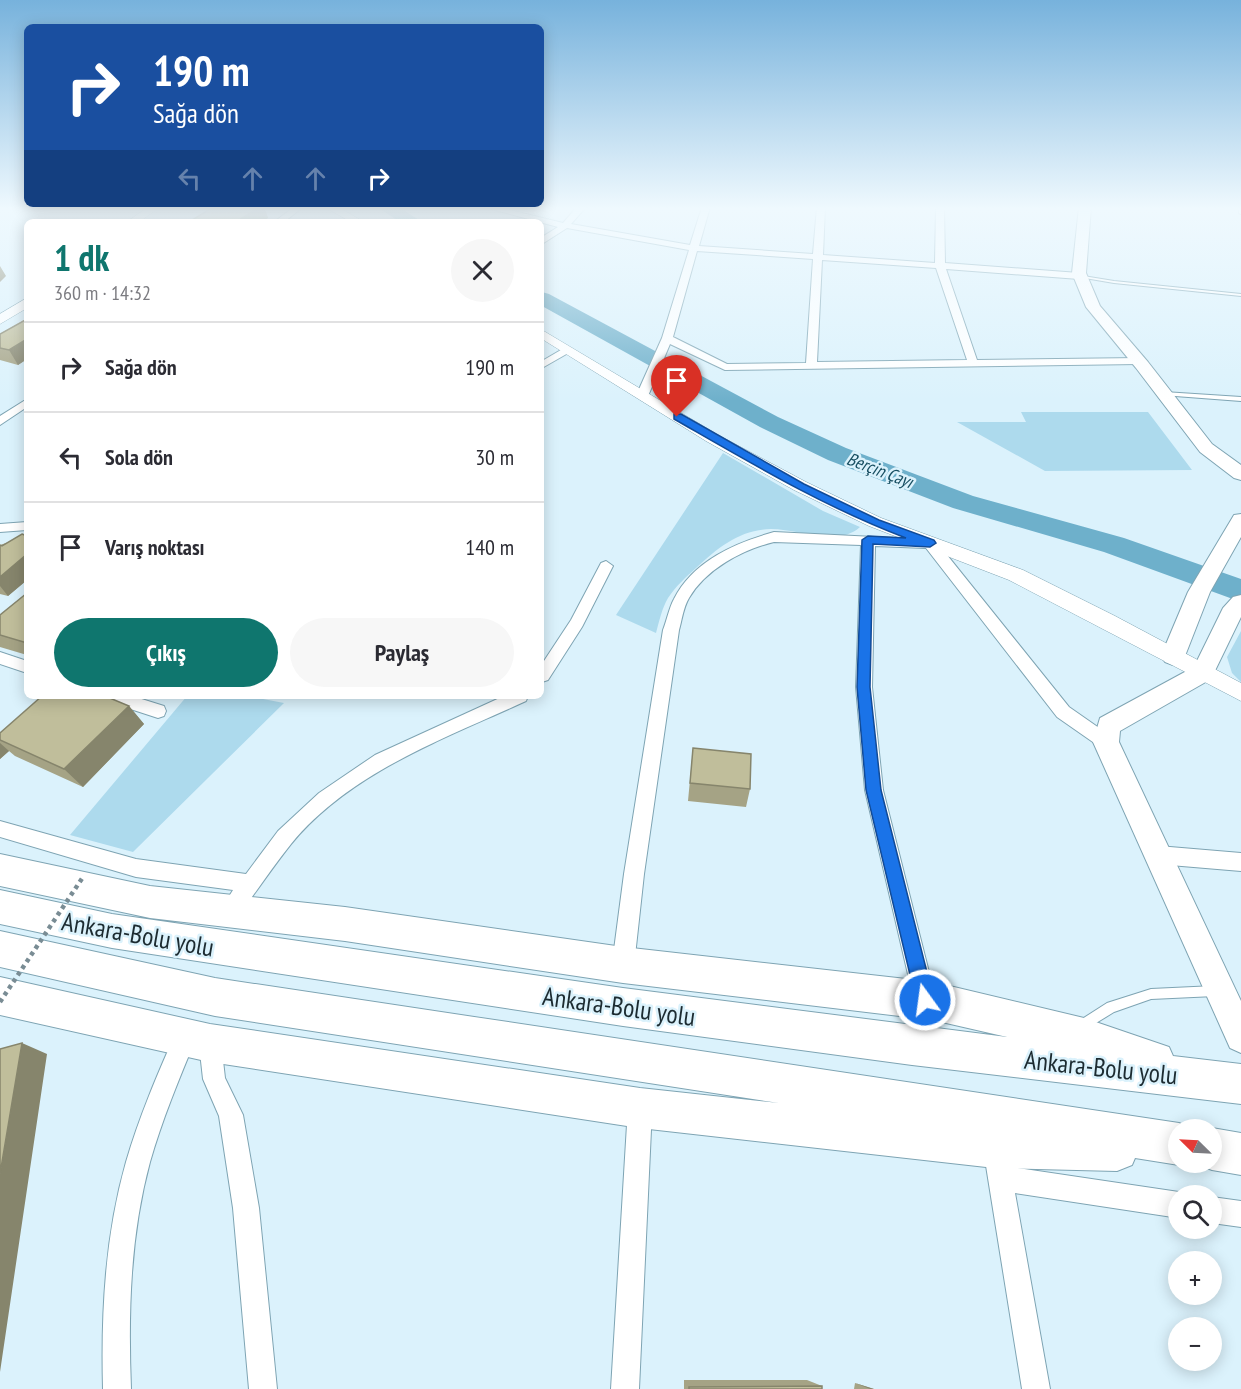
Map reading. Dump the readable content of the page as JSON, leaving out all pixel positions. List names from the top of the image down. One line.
{"streets":{"highway":["Ankara-Bolu yolu"]},"water":["Berçin Çayı"],"north":"top left","page":{"turn":["190 m","Sağa dön"],"heading":["1 dk","360 m · 14:32"],"list":[{"name":"Sağa dön","value":"190 m"},{"name":"Sola dön","value":"30 m"},{"name":"Varış noktası","value":"140 m"}],"buttons":["Çıkış","Paylaş"],"map_buttons":["+","−"]}}
